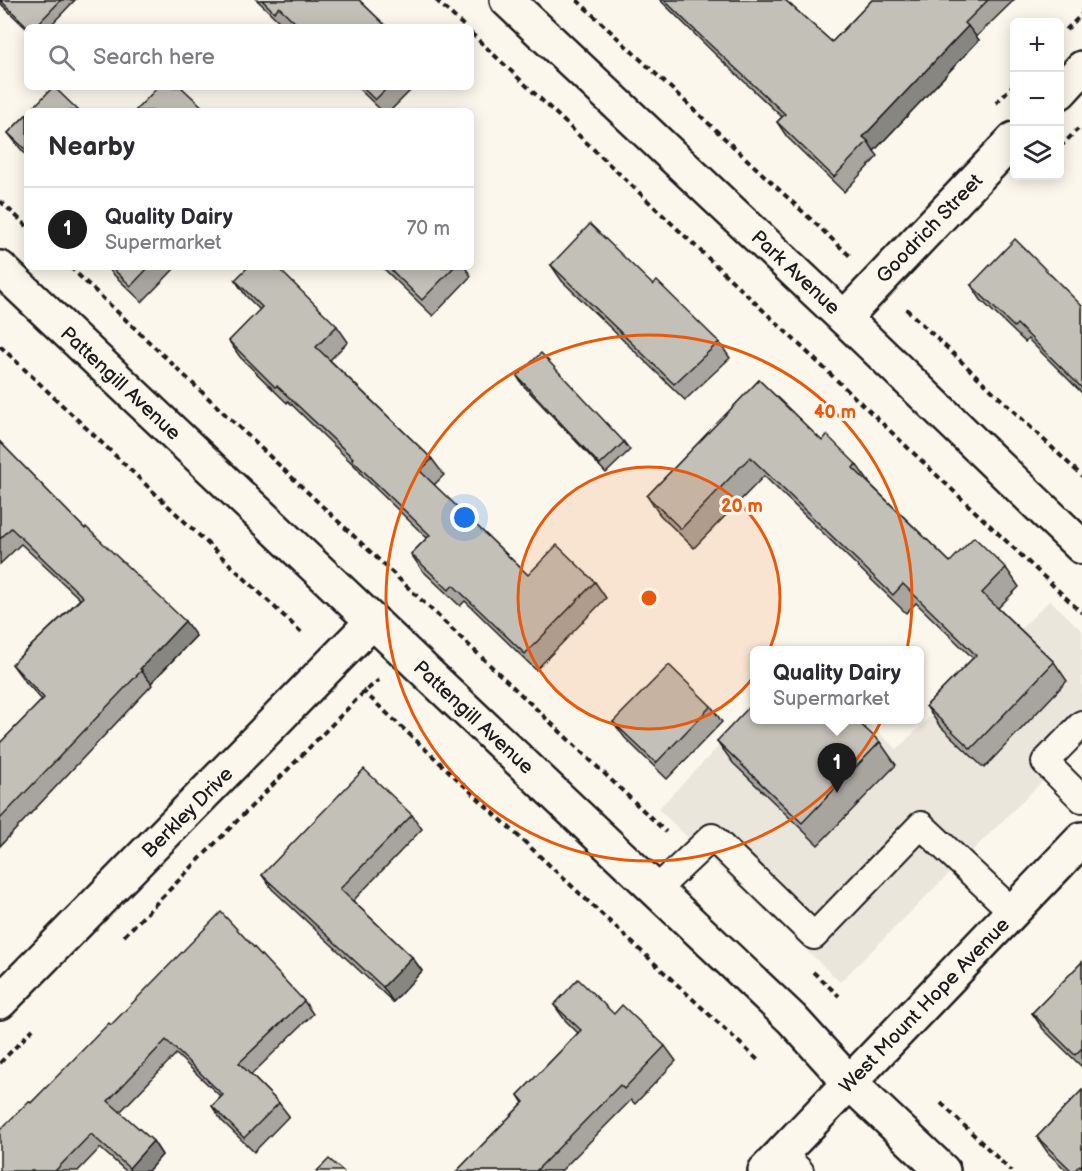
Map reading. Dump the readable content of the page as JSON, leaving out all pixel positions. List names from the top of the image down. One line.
{"streets":{"street":["Goodrich Street","Park Avenue","Pattengill Avenue","Berkley Drive","West Mount Hope Avenue"]},"crossings":[["Goodrich Street","Park Avenue"],["Pattengill Avenue","Berkley Drive"],["Pattengill Avenue","West Mount Hope Avenue"]],"page":{"map_buttons":["+","−"],"search":"Search here","heading":"Nearby","list":[{"mark":"1","name":"Quality Dairy","note":"Supermarket","value":"70 m"}],"popup":["Quality Dairy","Supermarket"],"pins":"1"},"rings":["40 m","20 m"]}
